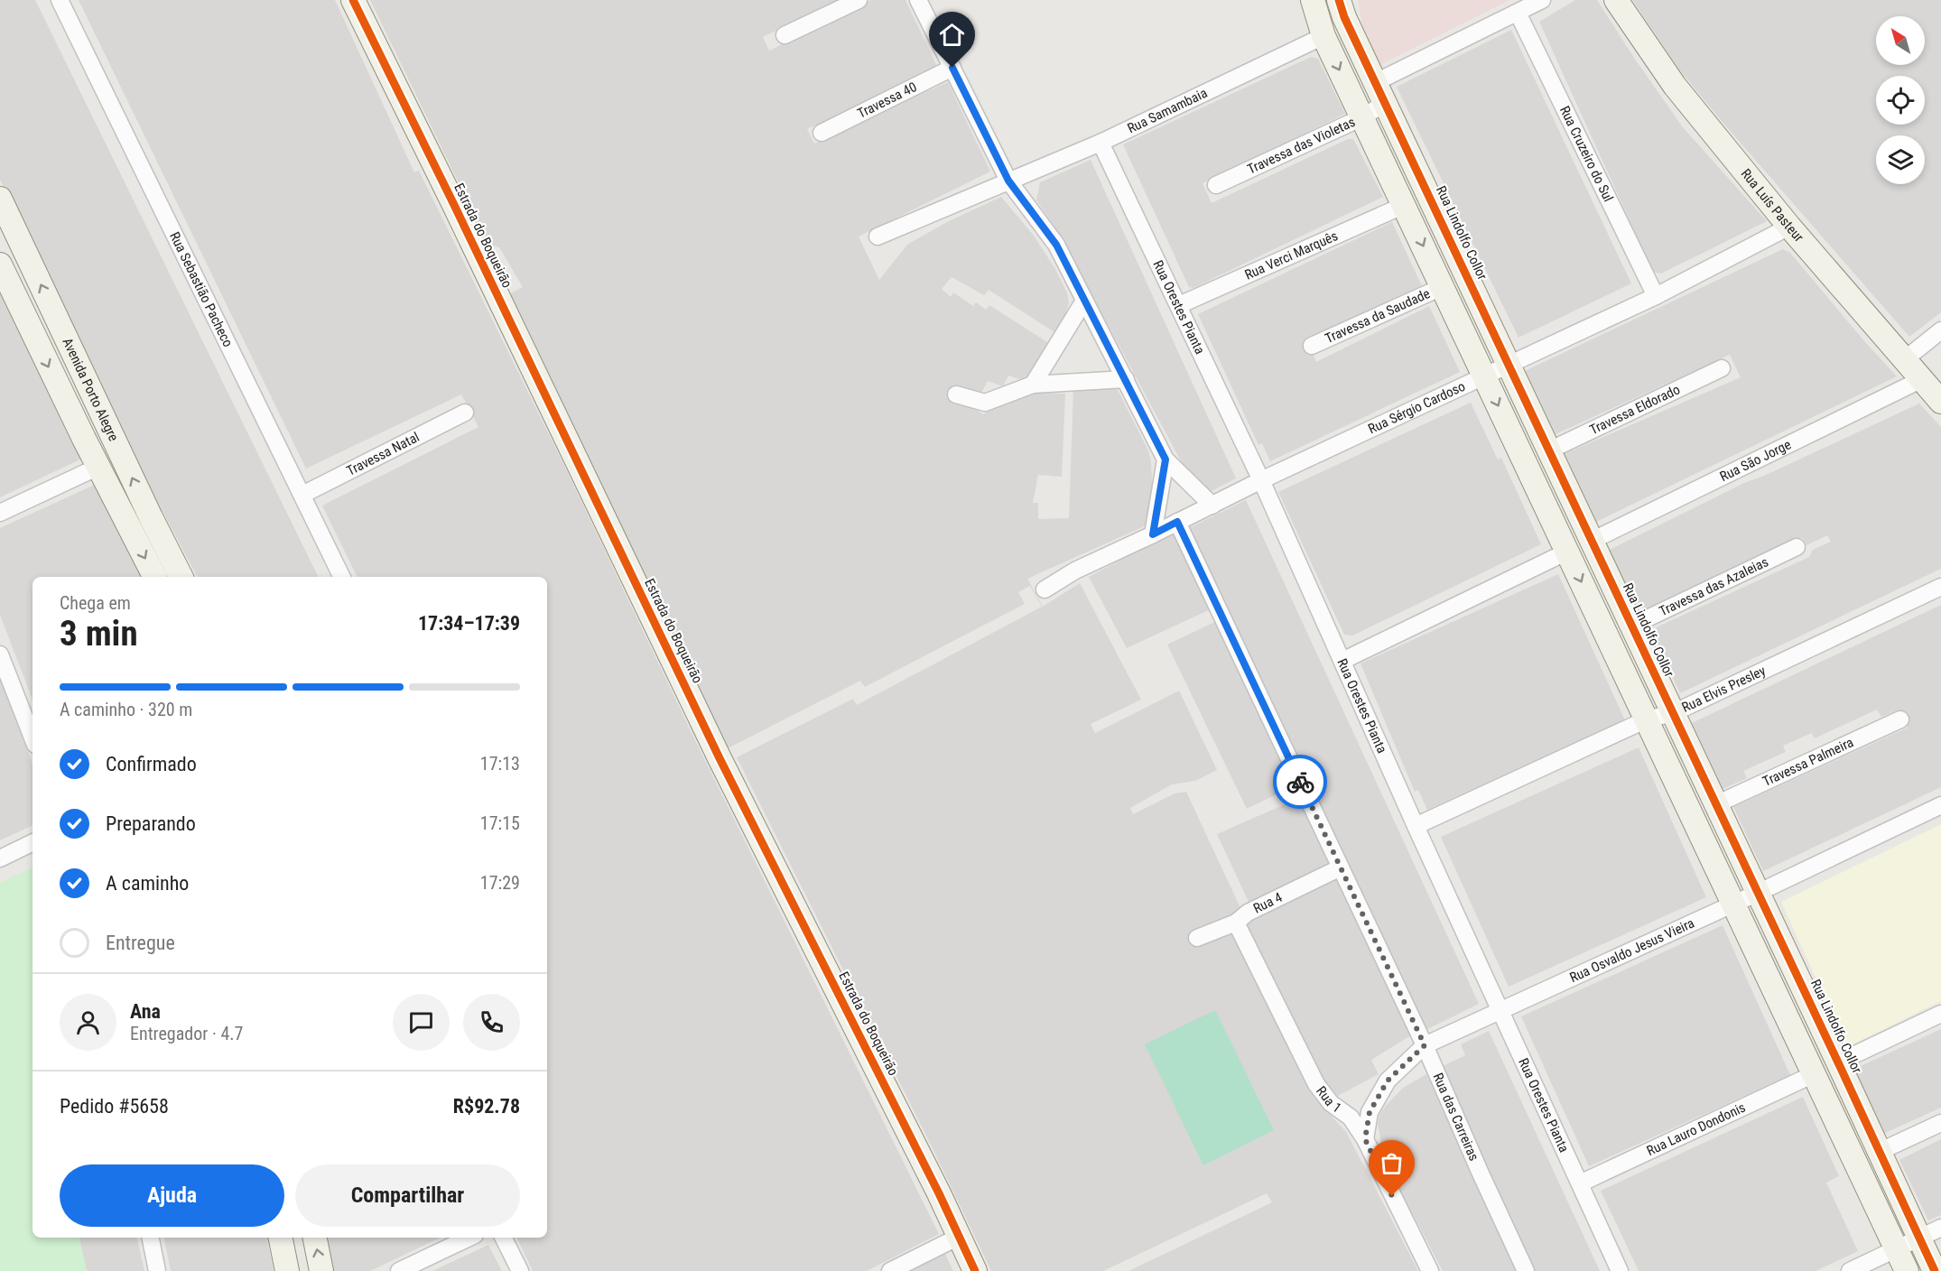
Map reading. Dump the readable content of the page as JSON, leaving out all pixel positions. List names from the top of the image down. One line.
{"streets":{"street":["Travessa 40","Rua Samambaia","Travessa das Violetas","Rua Cruzeiro do Sul","Rua Luís Pasteur","Rua Lindolfo Collor","Estrada do Boqueirão","Rua Verci Marquês","Rua Sebastião Pacheco","Rua Orestes Pianta","Travessa da Saudade","Avenida Porto Alegre","Rua Sérgio Cardoso","Travessa Eldorado","Travessa Natal","Rua São Jorge","Travessa das Azaleias","Rua Elvis Presley","Travessa Palmeira","Rua 4","Rua Osvaldo Jesus Vieira","Rua 1","Rua das Carreiras","Rua Lauro Dondonis"]},"crossings":[["Rua Samambaia","Rua Orestes Pianta"],["Travessa das Violetas","Rua Lindolfo Collor"],["Rua Cruzeiro do Sul","Rua Sérgio Cardoso"],["Rua Luís Pasteur","Rua Sérgio Cardoso"],["Rua Luís Pasteur","Rua São Jorge"],["Rua Lindolfo Collor","Rua Sérgio Cardoso"],["Rua Lindolfo Collor","Travessa Eldorado"],["Rua Lindolfo Collor","Rua São Jorge"],["Rua Lindolfo Collor","Travessa das Azaleias"],["Rua Lindolfo Collor","Rua Elvis Presley"],["Rua Lindolfo Collor","Travessa Palmeira"],["Rua Lindolfo Collor","Rua Osvaldo Jesus Vieira"],["Rua Verci Marquês","Rua Orestes Pianta"],["Rua Sebastião Pacheco","Travessa Natal"],["Rua Orestes Pianta","Rua Sérgio Cardoso"],["Rua Orestes Pianta","Rua Elvis Presley"],["Rua Orestes Pianta","Rua Osvaldo Jesus Vieira"],["Rua Orestes Pianta","Rua Lauro Dondonis"],["Rua Sérgio Cardoso","Rua das Carreiras"],["Rua 4","Rua 1"],["Rua 4","Rua das Carreiras"],["Rua Osvaldo Jesus Vieira","Rua 1"],["Rua Osvaldo Jesus Vieira","Rua das Carreiras"]],"north":"top left","page":{"heading":["3 min","Chega em","17:34–17:39"],"panel":["Ana","Entregador · 4.7","Pedido #5658","R$92.78"],"bar":"A caminho · 320 m","list":[["Confirmado","17:13"],["Preparando","17:15"],["A caminho","17:29"],"Entregue"],"buttons":["Ajuda","Compartilhar"]}}
